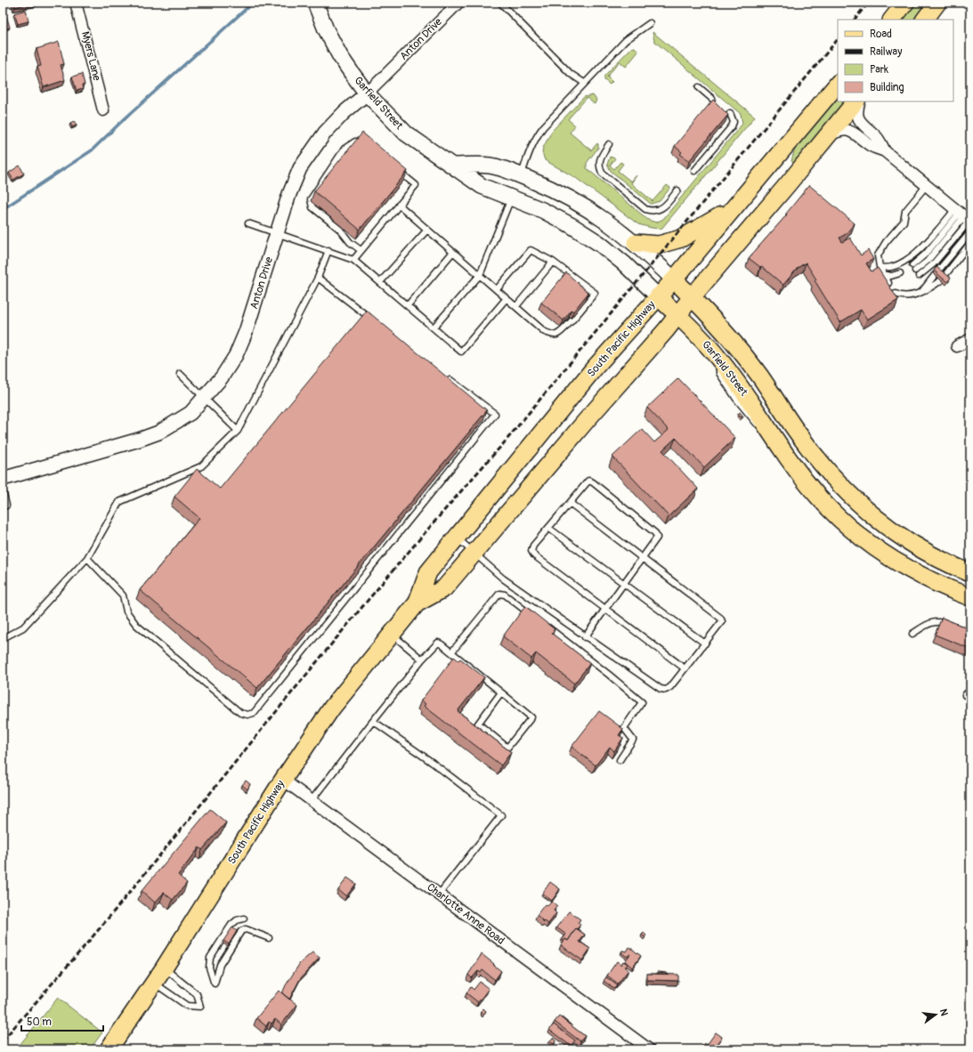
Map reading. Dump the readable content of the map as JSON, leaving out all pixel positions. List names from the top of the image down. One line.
{"streets":{"main road":["Garfield Street","South Pacific Highway"],"street":["Anton Drive","Myers Lane","Charlotte Anne Road"]},"crossings":[["Anton Drive","Garfield Street"],["Garfield Street","South Pacific Highway"],["South Pacific Highway","Charlotte Anne Road"]],"legend":["Road","Railway","Park","Building"],"scale_bar":"50 m","north":"right"}
